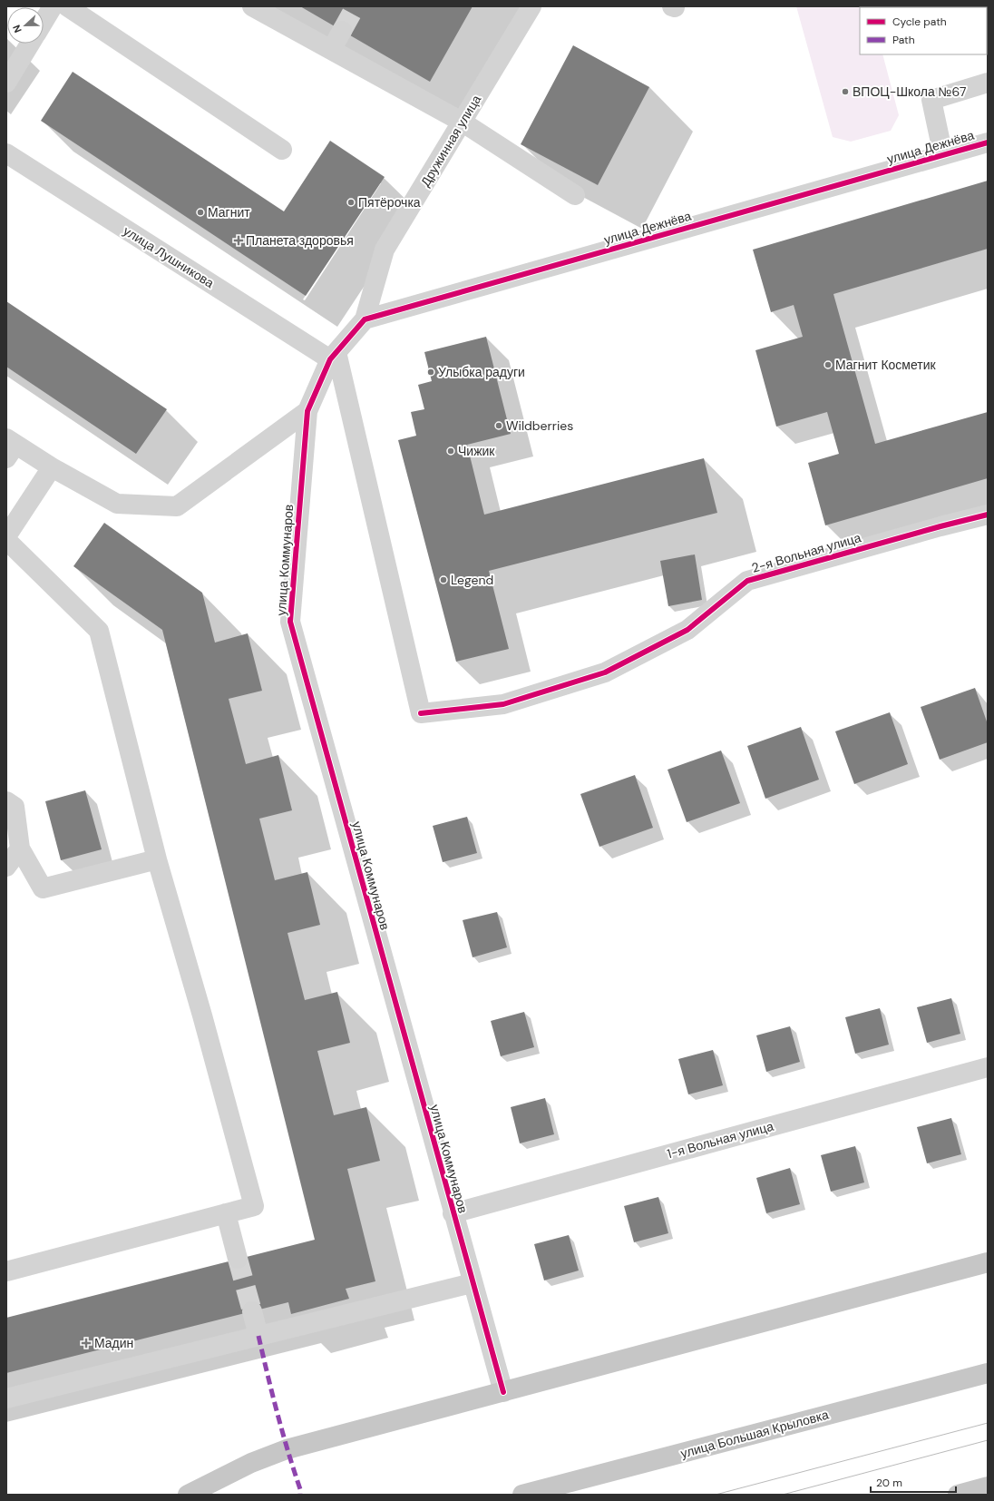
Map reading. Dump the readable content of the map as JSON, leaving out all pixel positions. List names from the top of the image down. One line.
{"streets":{"main road":["улица Большая Крыловка"],"street":["Дружинная улица","улица Дежнёва","улица Лушникова","2-я Вольная улица","улица Коммунаров","1-я Вольная улица"]},"crossings":[["Дружинная улица","улица Дежнёва"],["улица Лушникова","2-я Вольная улица"],["улица Лушникова","улица Коммунаров"],["2-я Вольная улица","улица Коммунаров"],["улица Коммунаров","1-я Вольная улица"]],"places":{"other":["ВПОЦ-Школа №67","Пятёрочка","Магнит","Магнит Косметик","Улыбка радуги","Wildberries","Чижик","Legend"],"health":["Планета здоровья","Мадин"]},"legend":["Cycle path","Path"],"scale_bar":"20 m","north":"left"}
